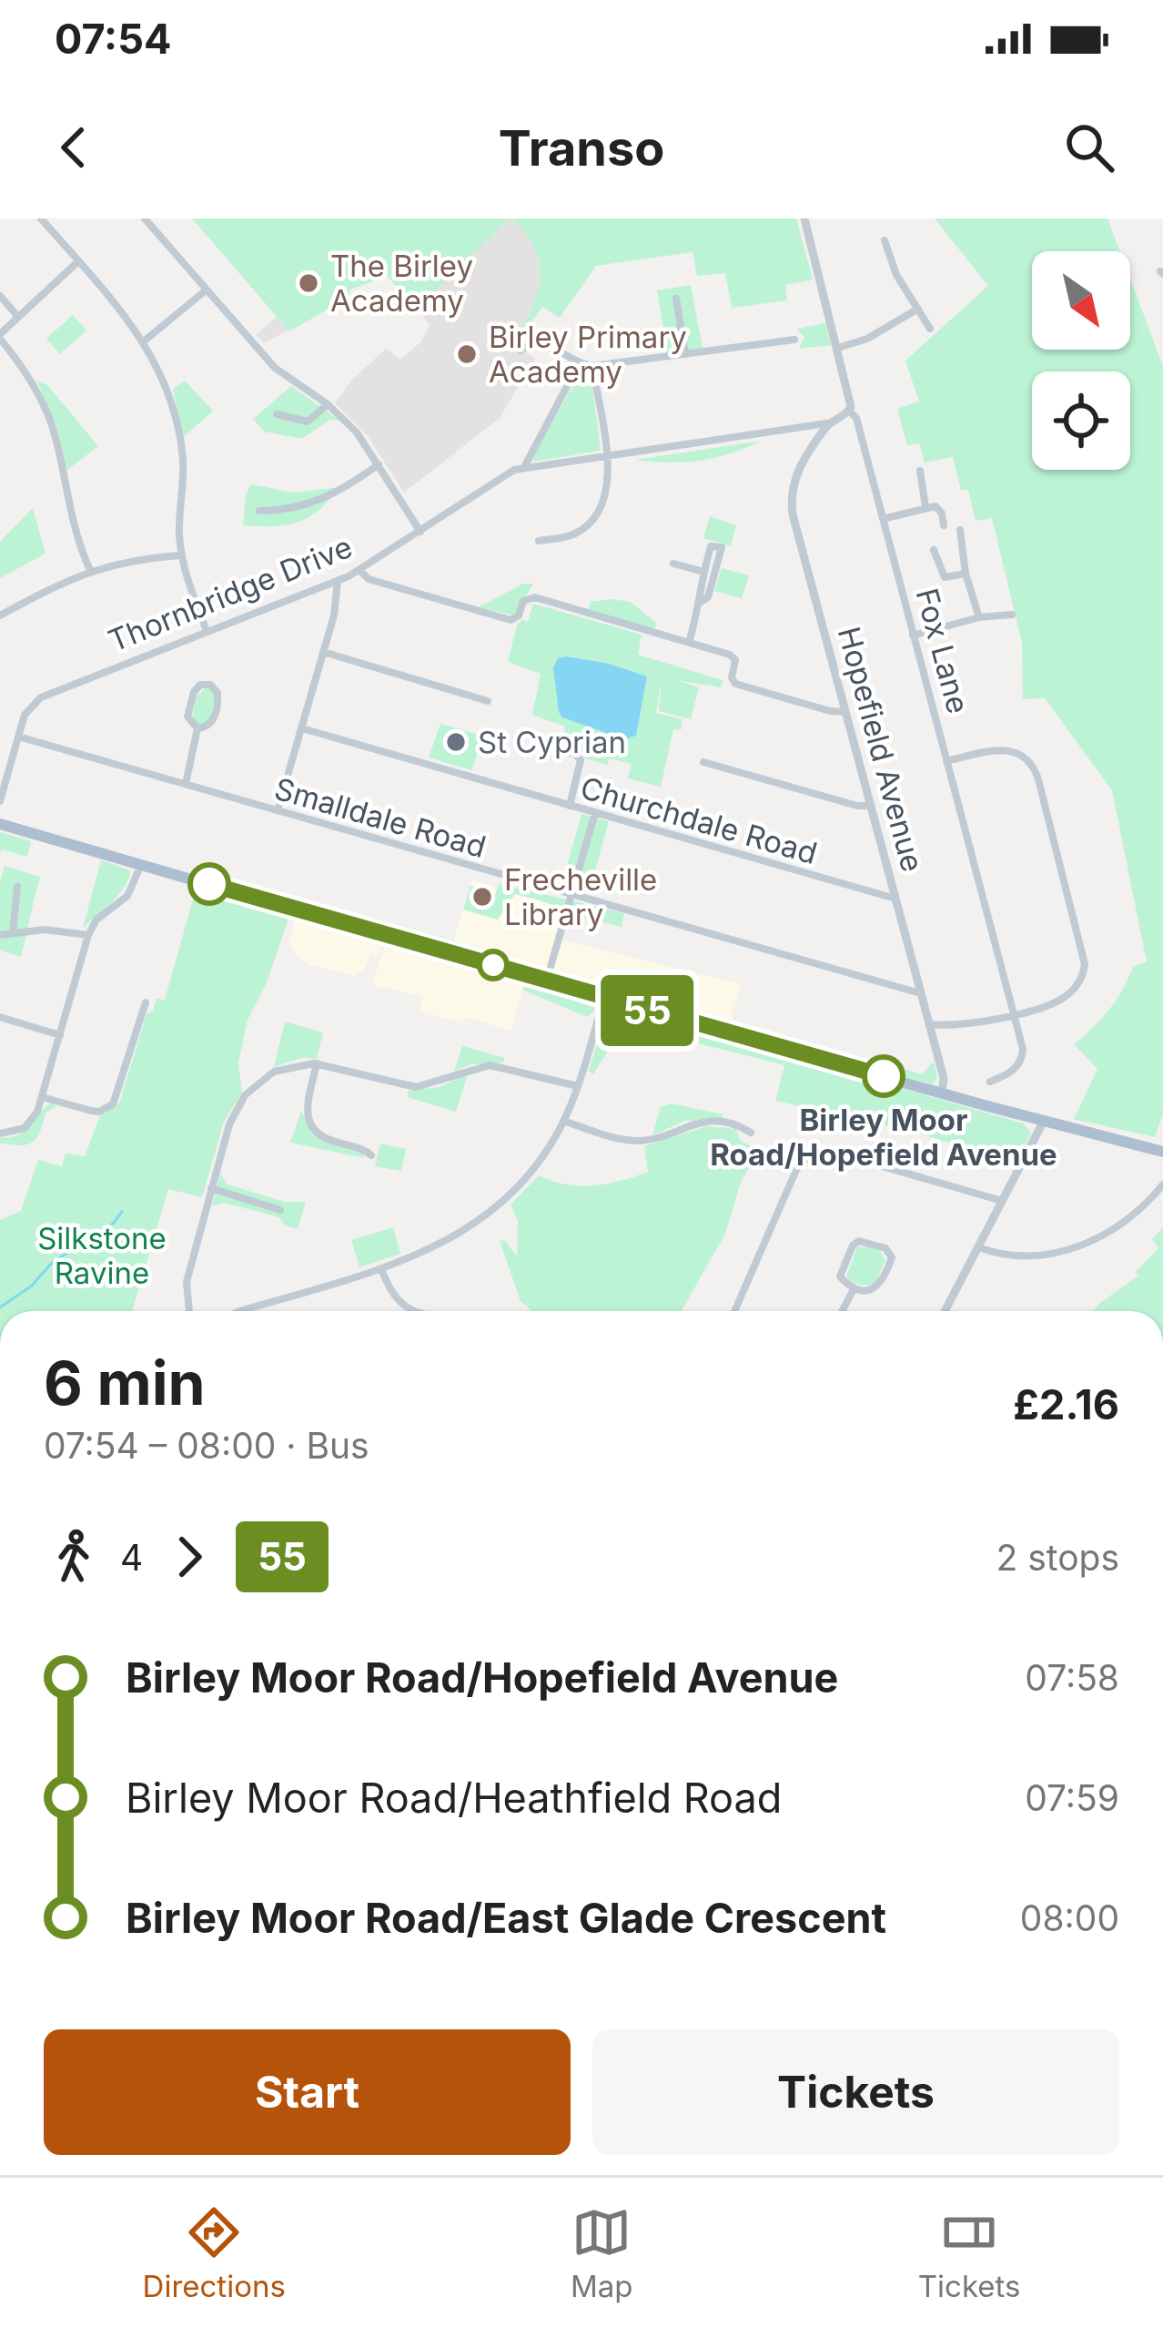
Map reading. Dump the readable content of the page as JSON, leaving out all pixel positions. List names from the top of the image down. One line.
{"streets":{"street":["Thornbridge Drive","Fox Lane","Hopefield Avenue","Smalldale Road","Churchdale Road"]},"crossings":[["Thornbridge Drive","Fox Lane"],["Thornbridge Drive","Hopefield Avenue"],["Thornbridge Drive","Smalldale Road"],["Hopefield Avenue","Smalldale Road"],["Hopefield Avenue","Churchdale Road"]],"parks":["Silkstone Ravine"],"places":["The Birley Academy","Birley Primary Academy","St Cyprian","Frecheville Library","Birley Moor Road/Hopefield Avenue"],"lines":["bus line 55"],"north":"bottom right","page":{"status":"07:54","header":"Transo","on_map":"55","heading":["6 min","07:54 – 08:00 · Bus","£2.16"],"legs":["4","55","2 stops"],"list":[{"name":"Birley Moor Road/Hopefield Avenue","value":"07:58"},{"name":"Birley Moor Road/Heathfield Road","value":"07:59"},{"name":"Birley Moor Road/East Glade Crescent","value":"08:00"}],"buttons":["Start","Tickets"],"tabs":["Directions","Map","Tickets"]}}
